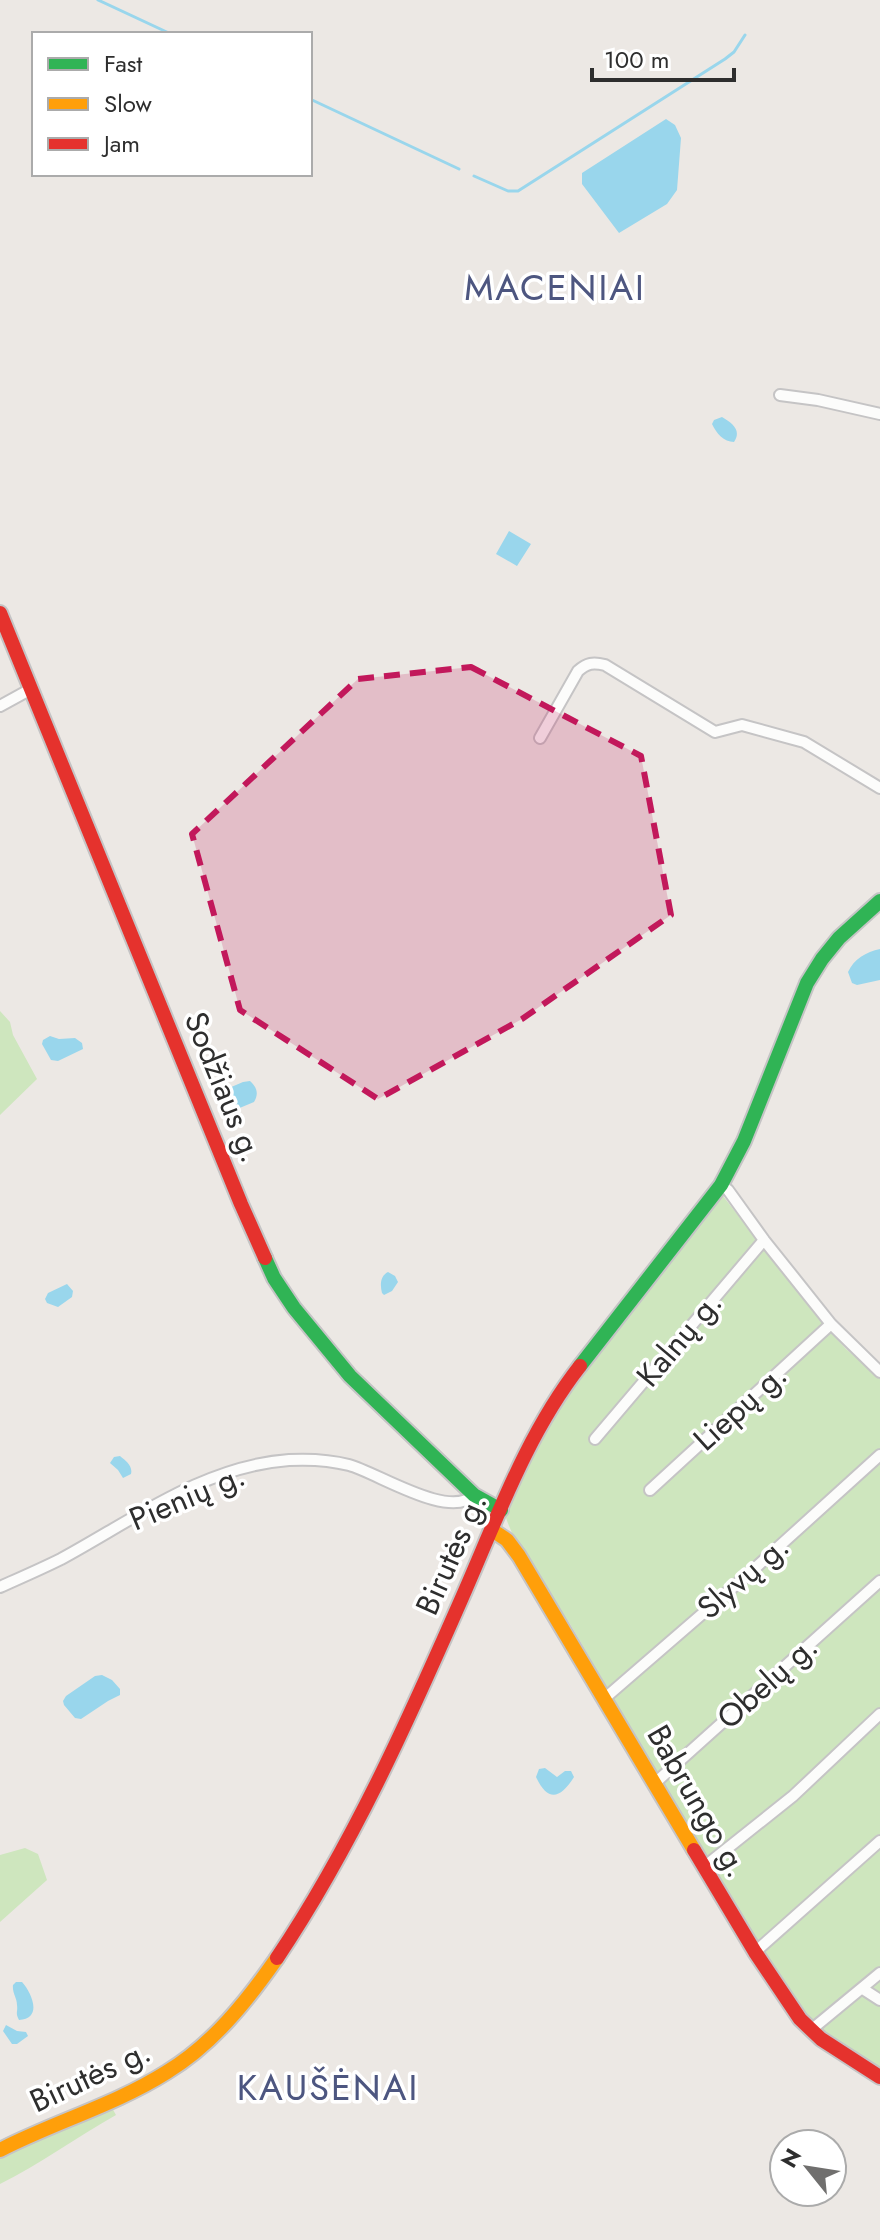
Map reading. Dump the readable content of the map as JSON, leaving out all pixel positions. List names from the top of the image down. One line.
{"streets":{"street":["Sodžiaus g.","Kalnų g.","Liepų g.","Pienių g.","Birutės g.","Slyvų g.","Obelų g.","Babrungo g."]},"crossings":[["Sodžiaus g.","Pienių g."],["Sodžiaus g.","Birutės g."],["Birutės g.","Babrungo g."],["Slyvų g.","Babrungo g."],["Obelų g.","Babrungo g."]],"districts":["MACENIAI","KAUŠĖNAI"],"legend":["Fast","Slow","Jam"],"scale_bar":"100 m","north":"top left"}
